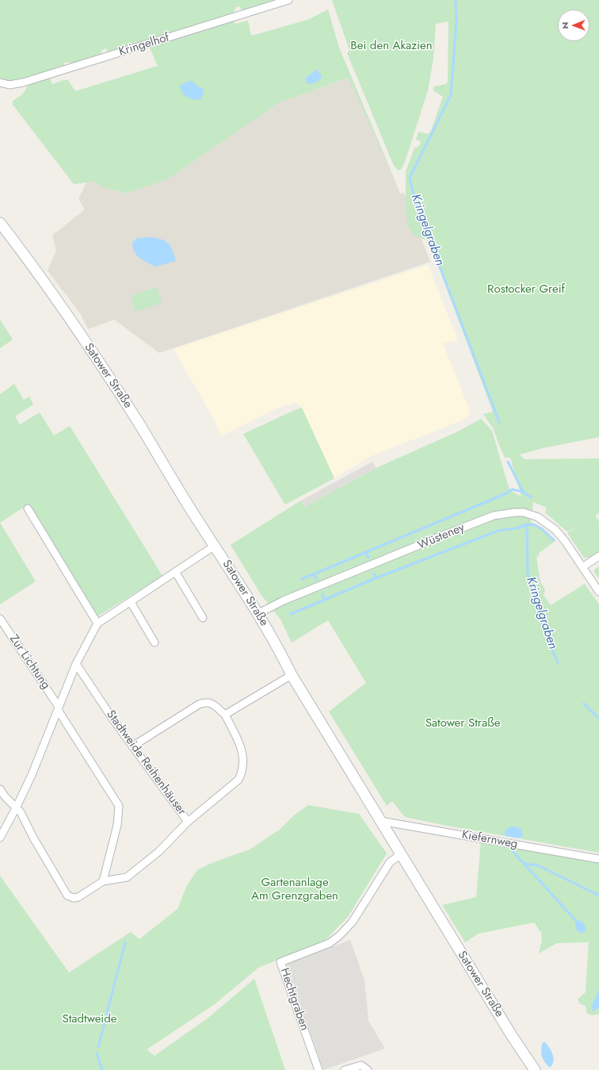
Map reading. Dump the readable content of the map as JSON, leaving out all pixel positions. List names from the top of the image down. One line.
{"streets":{"main road":["Satower Straße"],"street":["Kringelhof","Wüsteney","Zur Lichtung","Stadtweide Reihenhäuser","Kiefernweg","Hechtgraben"]},"crossings":[["Satower Straße","Wüsteney"],["Satower Straße","Kiefernweg"],["Satower Straße","Hechtgraben"]],"water":["Kringelgraben"],"parks":["Bei den Akazien","Rostocker Greif","Satower Straße","Gartenanlage Am Grenzgraben","Stadtweide"],"north":"left"}
